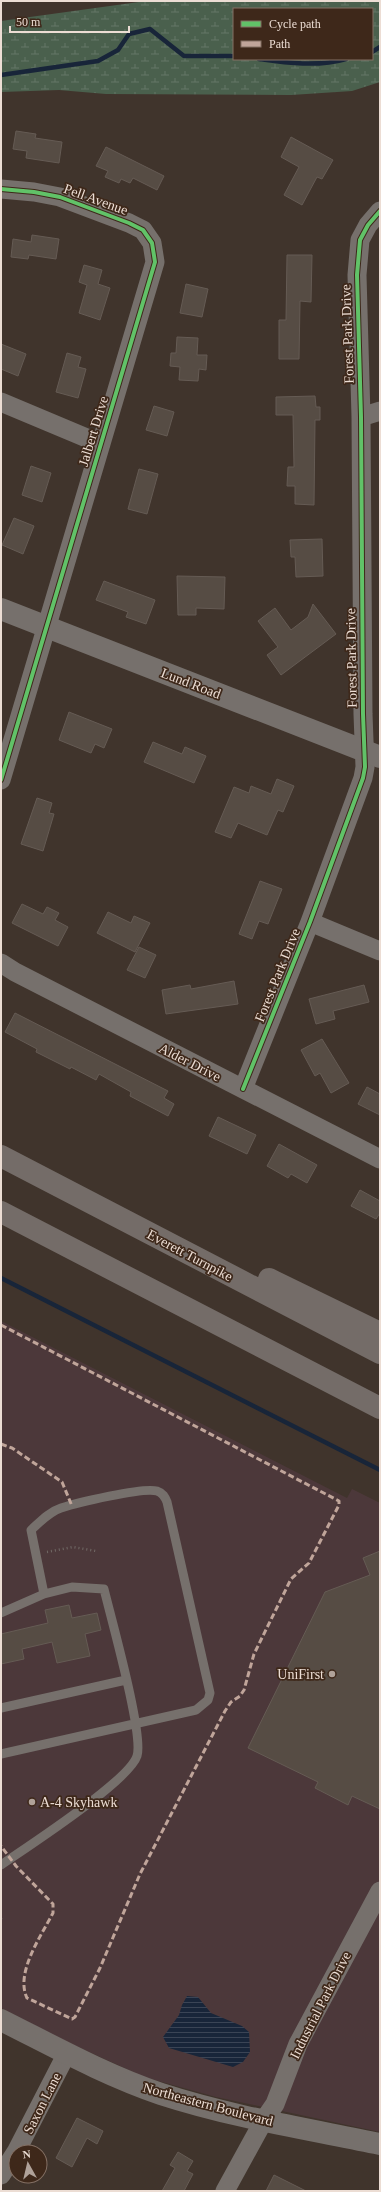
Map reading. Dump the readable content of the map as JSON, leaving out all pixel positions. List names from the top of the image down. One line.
{"streets":{"highway":["Everett Turnpike"],"street":["Pell Avenue","Forest Park Drive","Jalbert Drive","Lund Road","Alder Drive","Industrial Park Drive","Saxon Lane","Northeastern Boulevard"]},"crossings":[["Pell Avenue","Jalbert Drive"],["Forest Park Drive","Lund Road"],["Forest Park Drive","Alder Drive"],["Jalbert Drive","Lund Road"],["Industrial Park Drive","Northeastern Boulevard"],["Saxon Lane","Northeastern Boulevard"]],"places":["UniFirst","A-4 Skyhawk"],"legend":["Cycle path","Path"],"scale_bar":"50 m","north":"top"}
